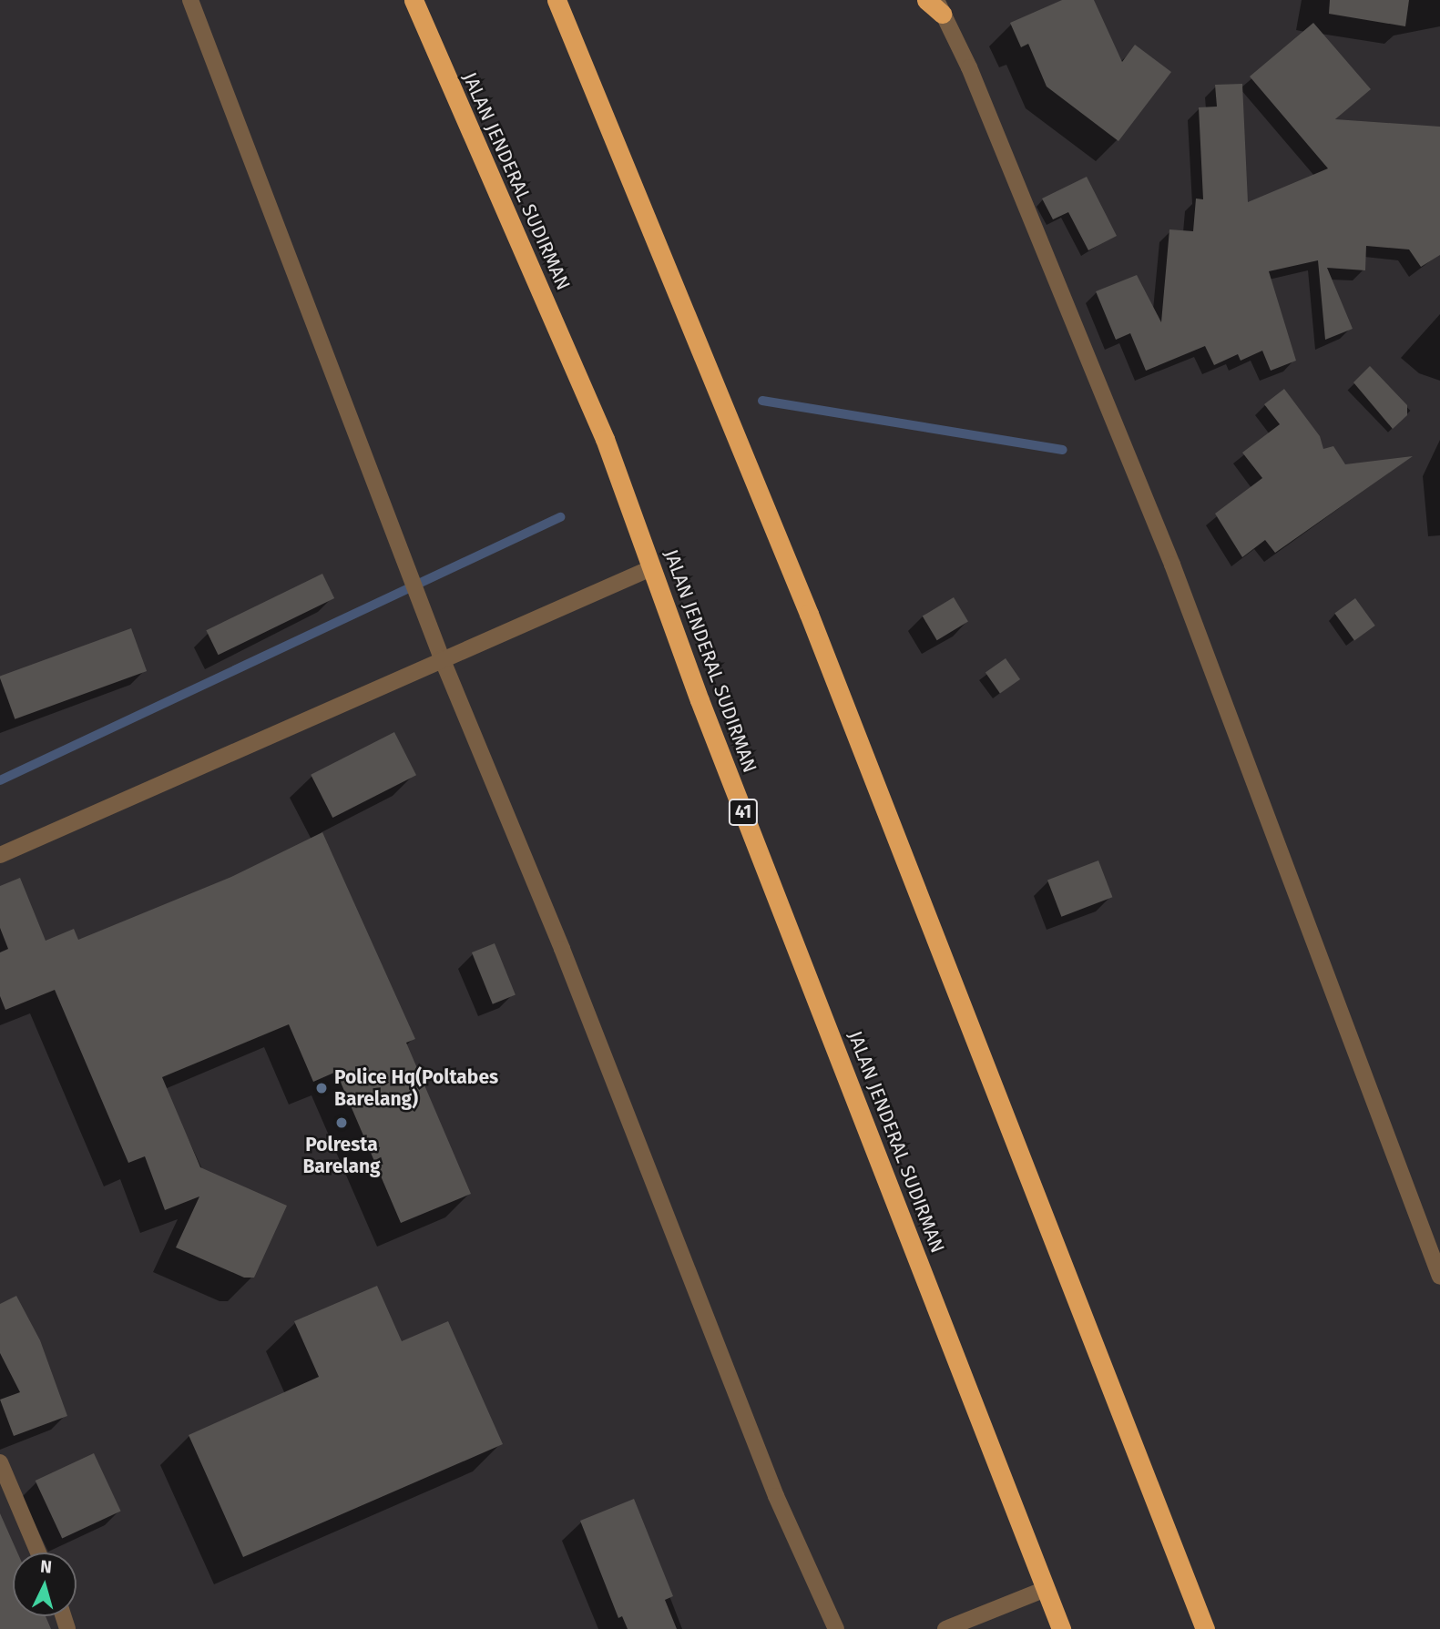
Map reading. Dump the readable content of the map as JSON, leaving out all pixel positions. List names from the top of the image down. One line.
{"streets":{"highway":["JALAN JENDERAL SUDIRMAN","41"]},"places":["Police Hq(Poltabes Barelang)","Polresta Barelang"],"north":"top"}
